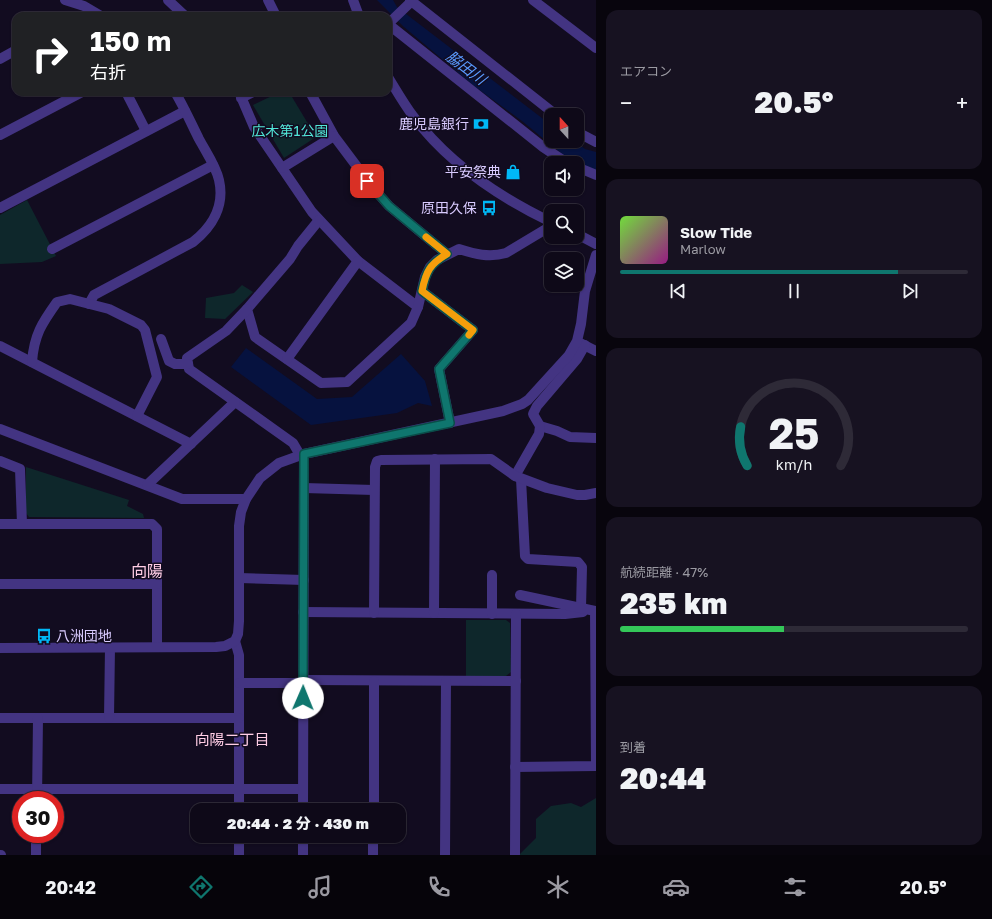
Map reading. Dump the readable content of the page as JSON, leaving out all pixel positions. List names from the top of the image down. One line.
{"districts":["向陽","向陽二丁目"],"water":["脇田川"],"parks":["広木第1公園"],"places":{"bank":["鹿児島銀行"],"shop":["平安祭典"],"bus stop":["原田久保","八洲団地"]},"north":"top","page":{"tile":["エアコン",["航続距離 · 47%","235 km"],["到着","20:44"]],"turn":["150 m","右折"],"heat":["−","20.5°","+"],"song":["Slow Tide","Marlow"],"limit":"30","trip":"20:44 · 2 分 · 430 m","tabs":["20:42","20.5°"],"gauge":["25","km/h"]}}
